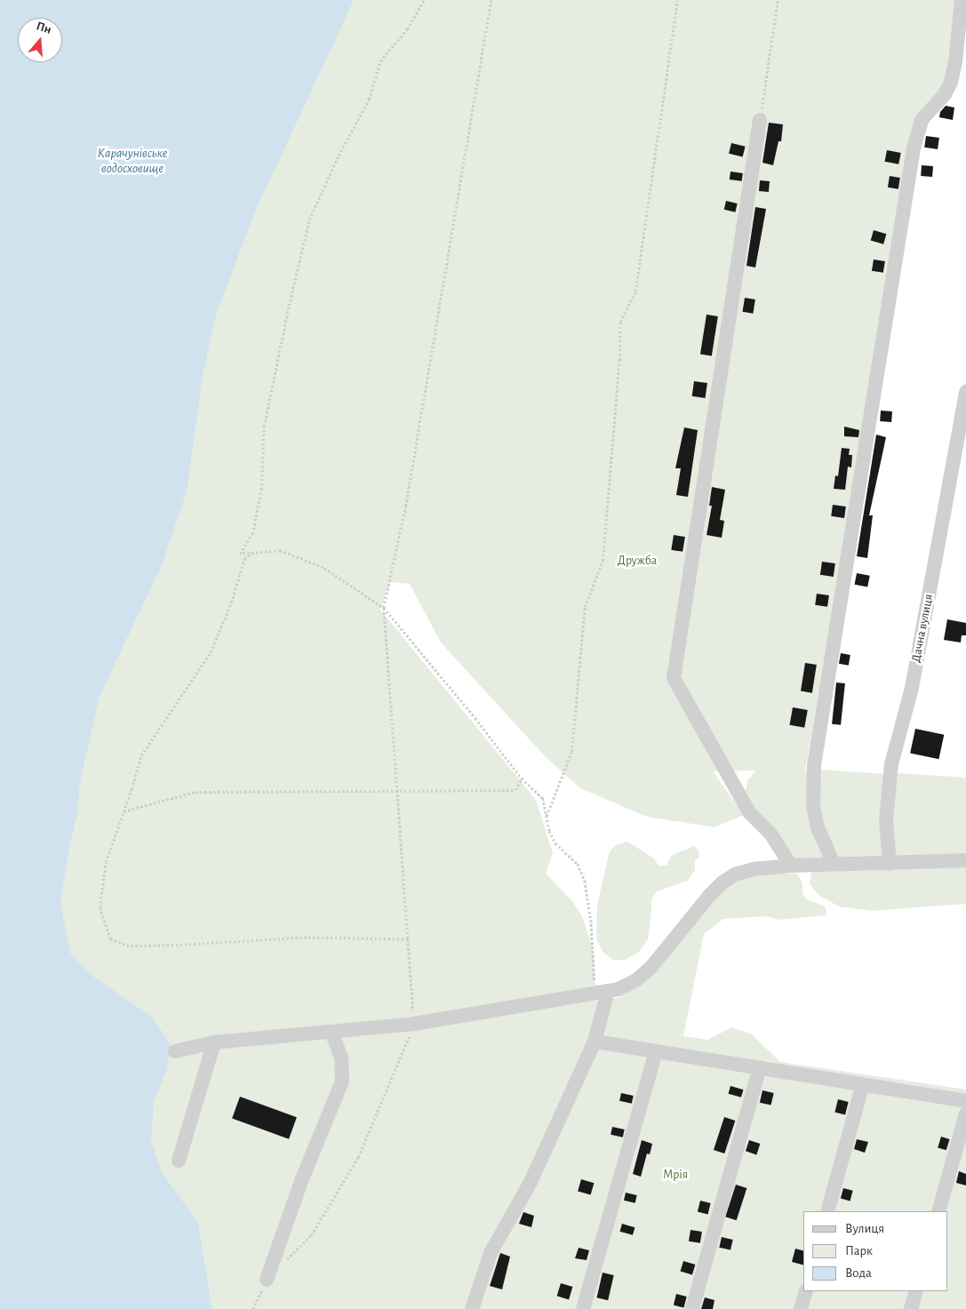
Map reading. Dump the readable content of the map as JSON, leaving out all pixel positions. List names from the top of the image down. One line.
{"streets":{"street":["Дачна вулиця"]},"water":["Карачунівське водосховище"],"parks":["Дружба","Мрія"],"legend":["Вулиця","Парк","Вода"],"north":"top"}
